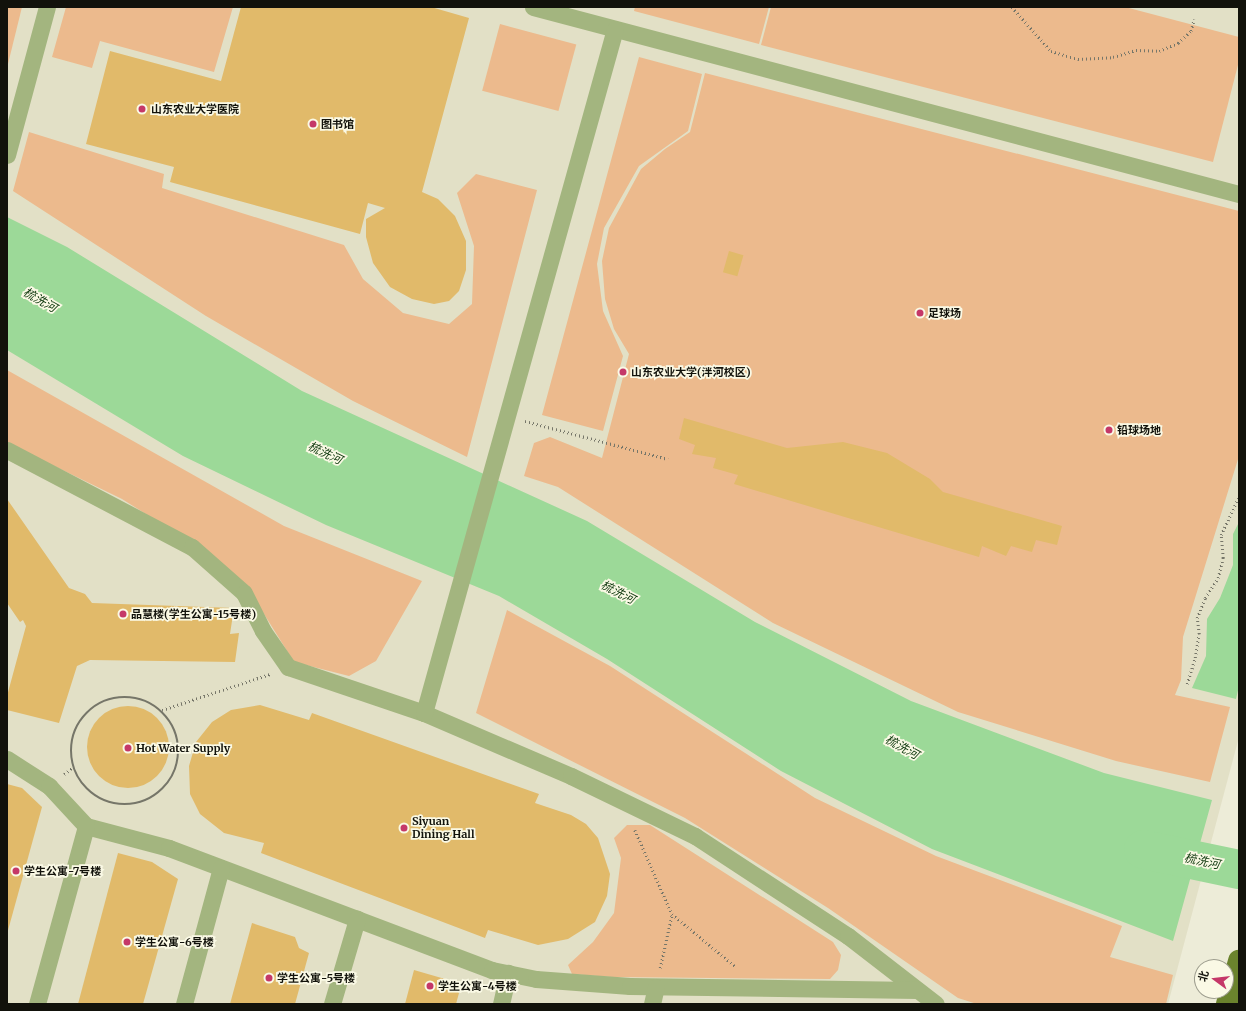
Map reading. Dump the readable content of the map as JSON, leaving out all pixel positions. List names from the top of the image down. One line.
{"water":["梳洗河"],"places":["山东农业大学医院","图书馆","足球场","山东农业大学(泮河校区)","铅球场地","品慧楼(学生公寓-15号楼)","Hot Water Supply","Siyuan Dining Hall","学生公寓-7号楼","学生公寓-6号楼","学生公寓-5号楼","学生公寓-4号楼"],"north":"left"}
